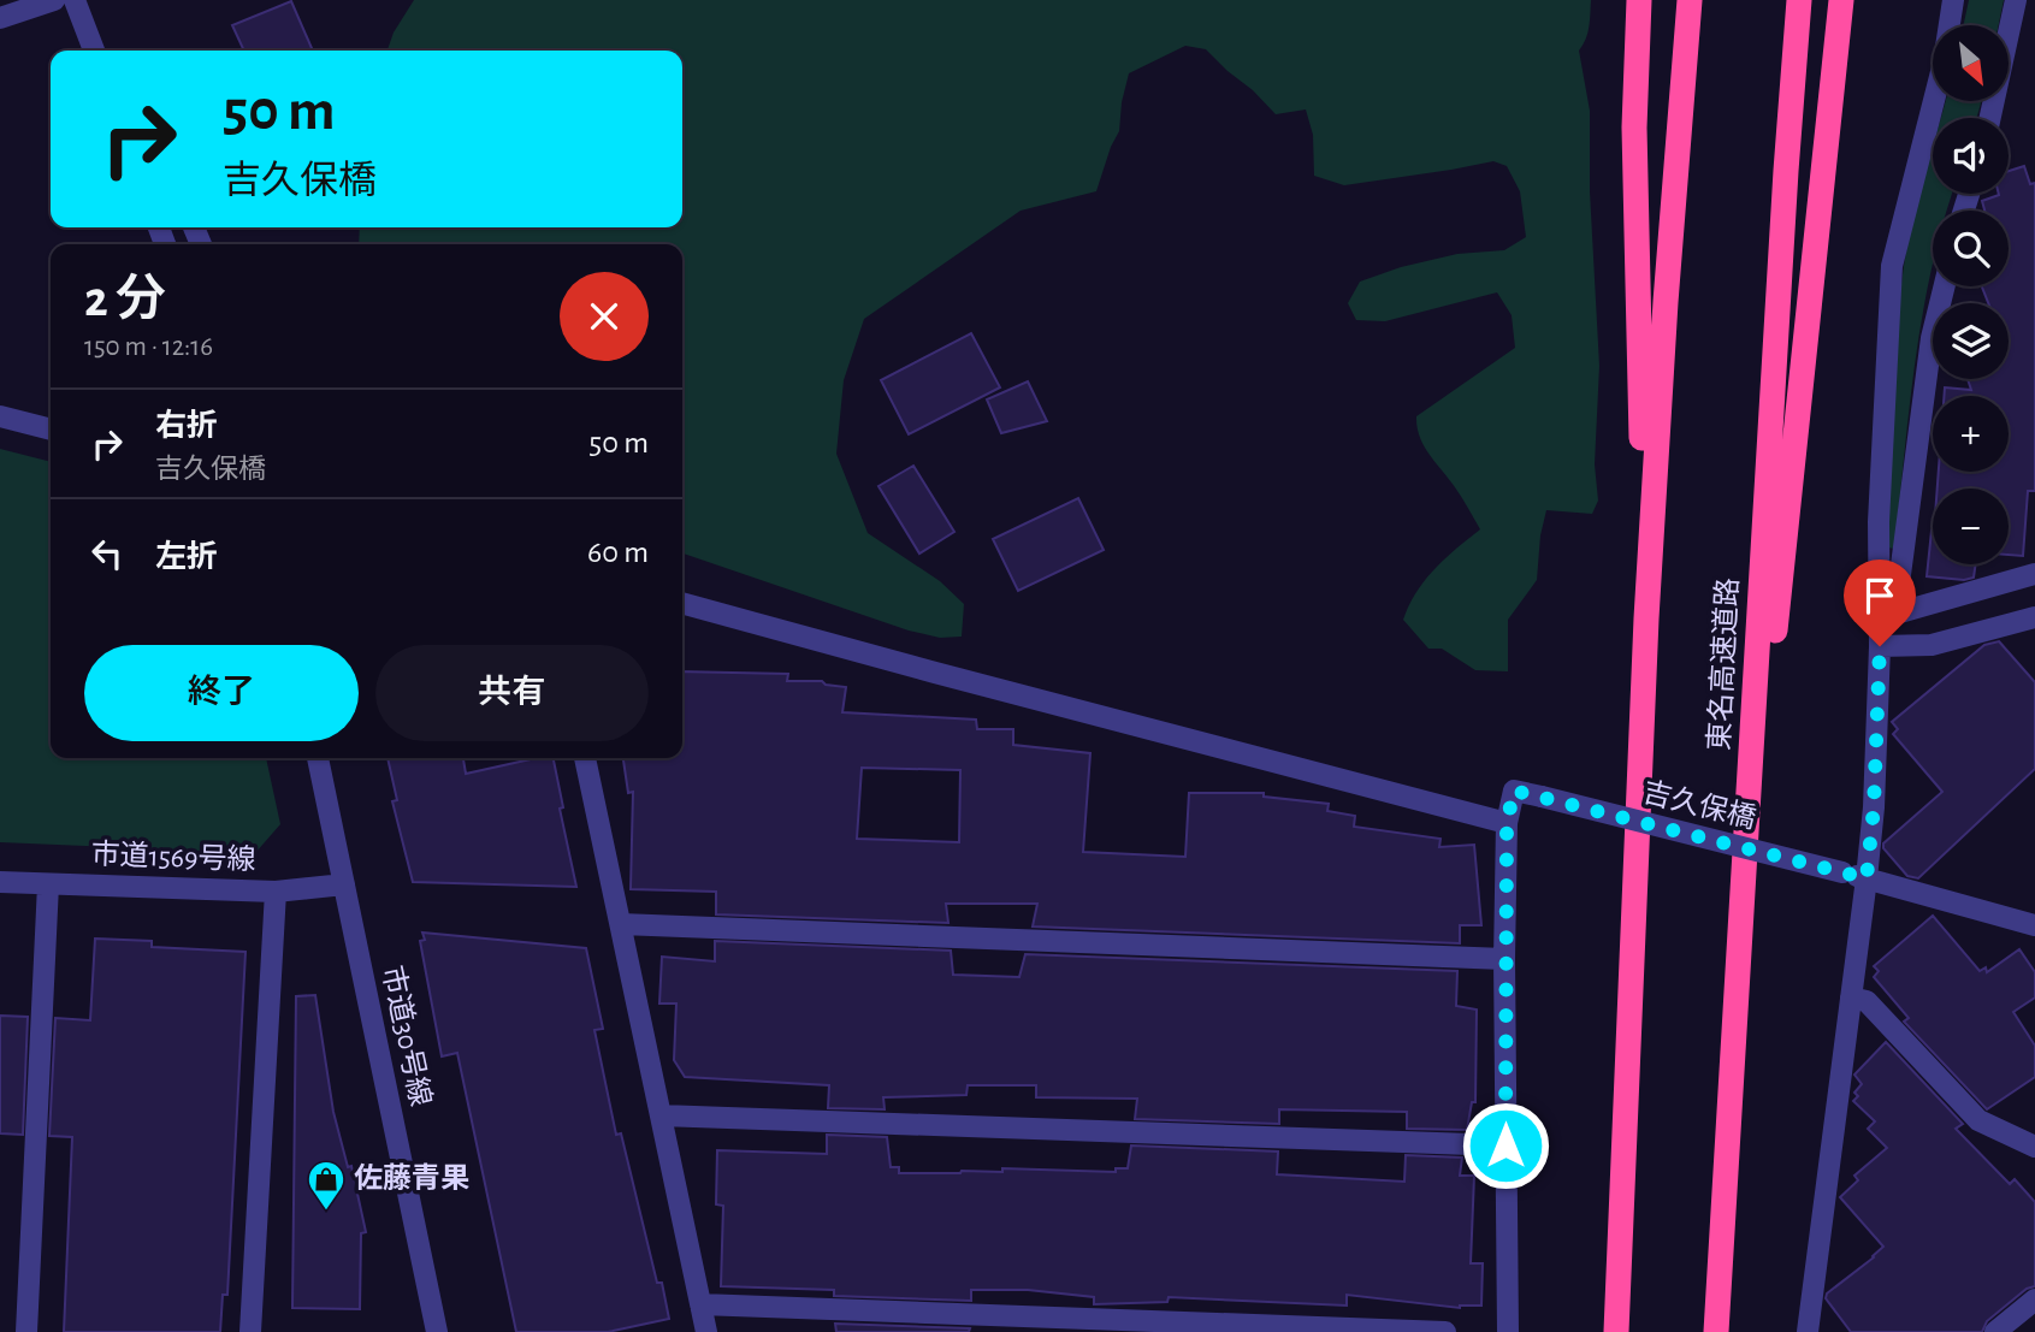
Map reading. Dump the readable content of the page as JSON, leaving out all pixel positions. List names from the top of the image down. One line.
{"streets":{"highway":["東名高速道路"],"street":["吉久保橋","市道1569号線","市道30号線"]},"crossings":[["市道1569号線","市道30号線"]],"places":{"shop":["佐藤青果"]},"north":"bottom right","page":{"map_buttons":["+","−"],"turn":["50 m","吉久保橋"],"heading":["2 分","150 m · 12:16"],"list":[{"name":"右折","note":"吉久保橋","value":"50 m"},{"name":"左折","value":"60 m"}],"buttons":["終了","共有"]}}
